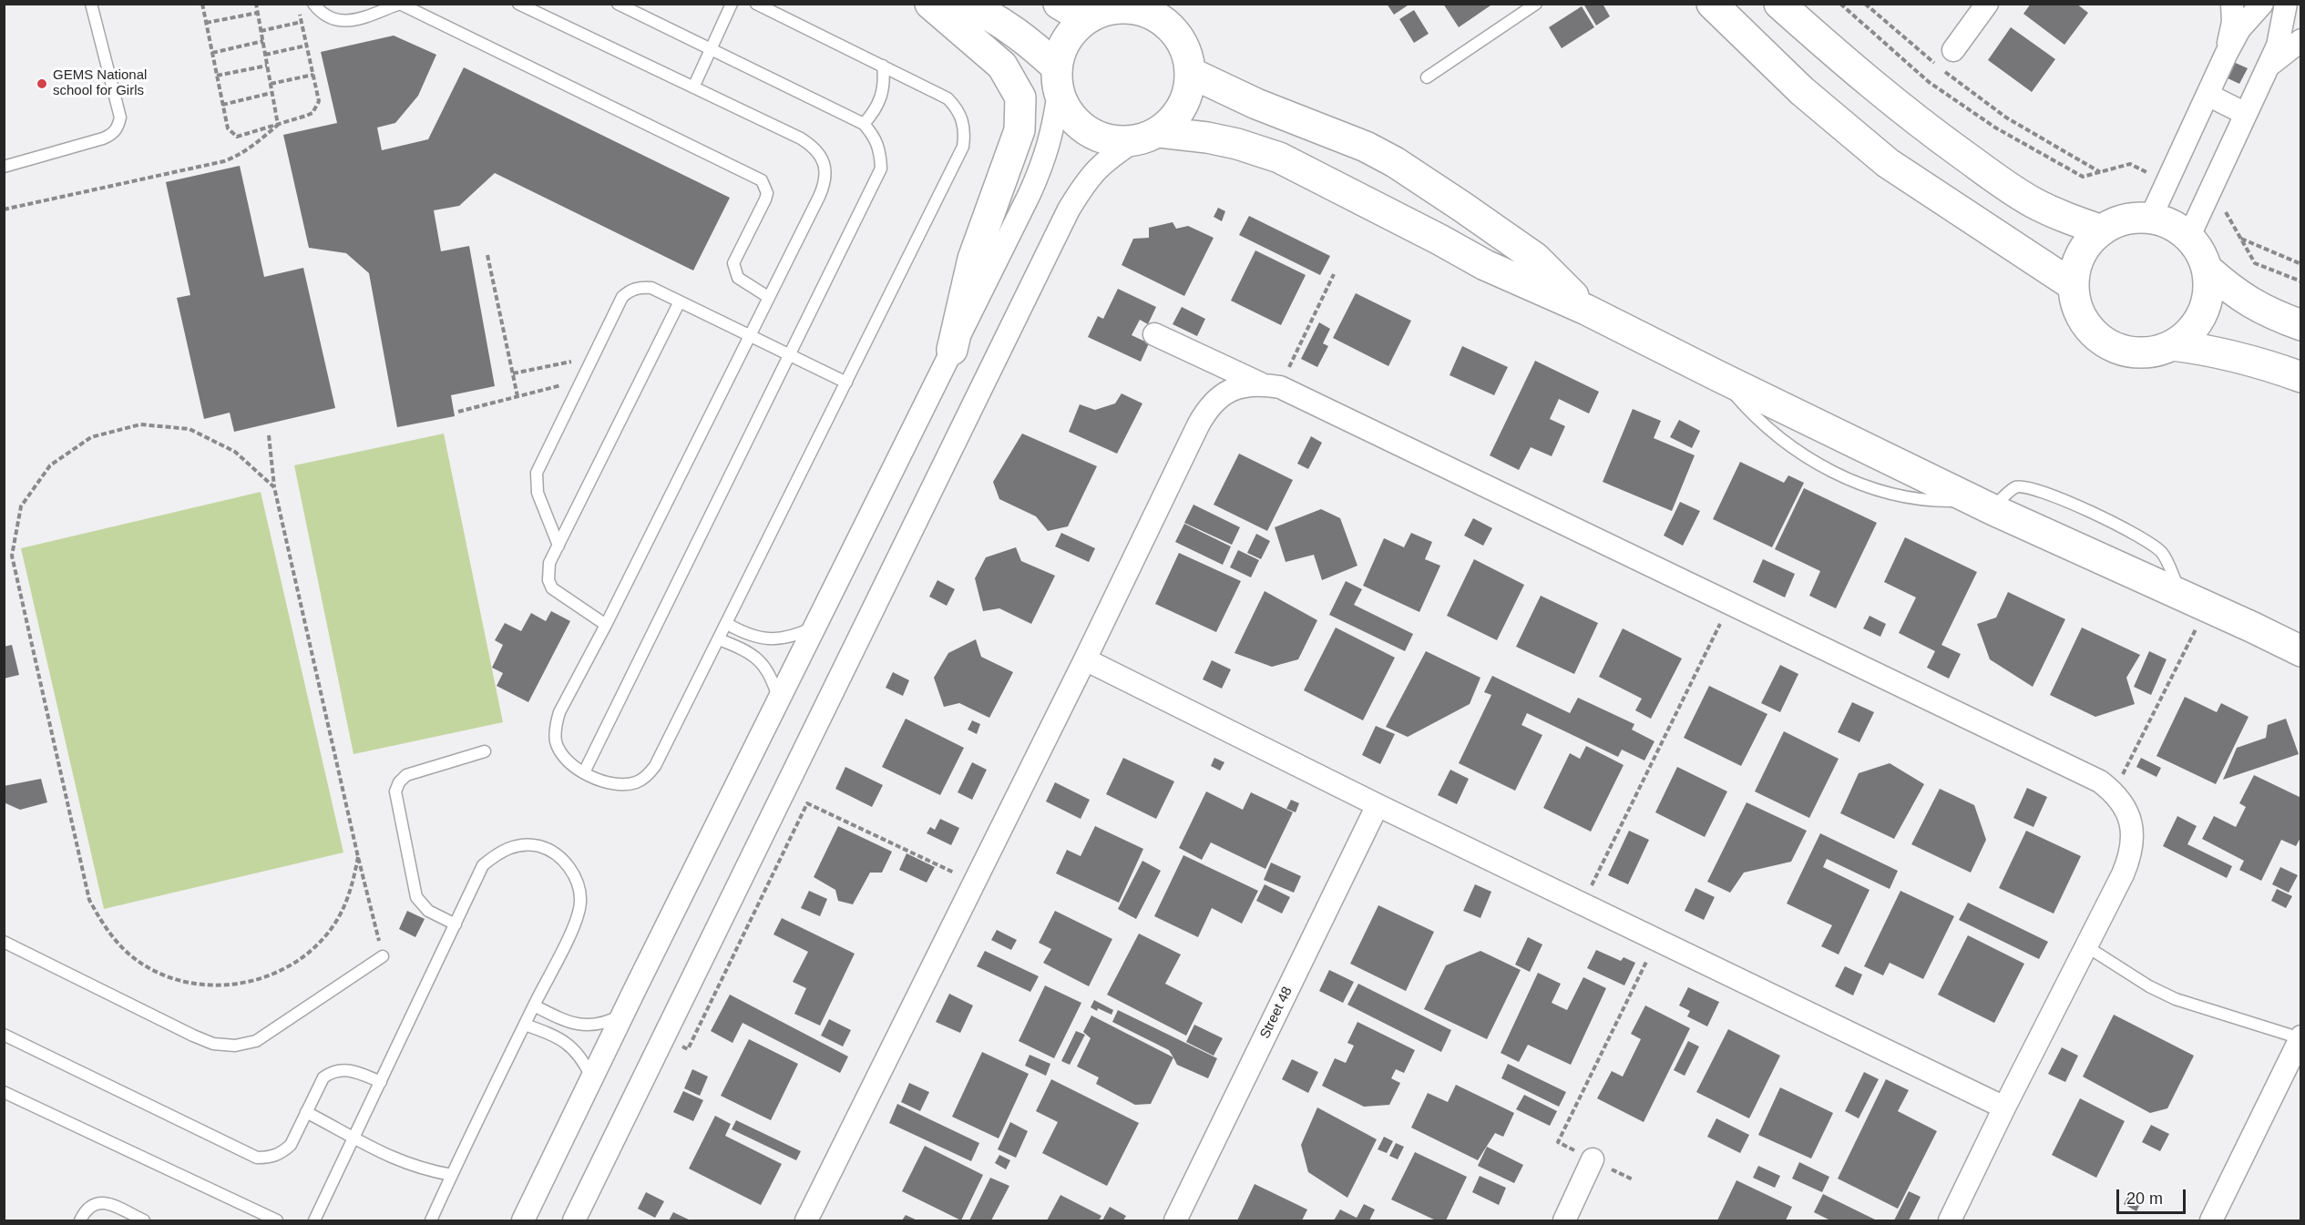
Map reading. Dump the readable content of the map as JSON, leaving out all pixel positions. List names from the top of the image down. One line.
{"streets":{"street":["Street 48"]},"places":["GEMS National school for Girls"],"scale_bar":"20 m"}
